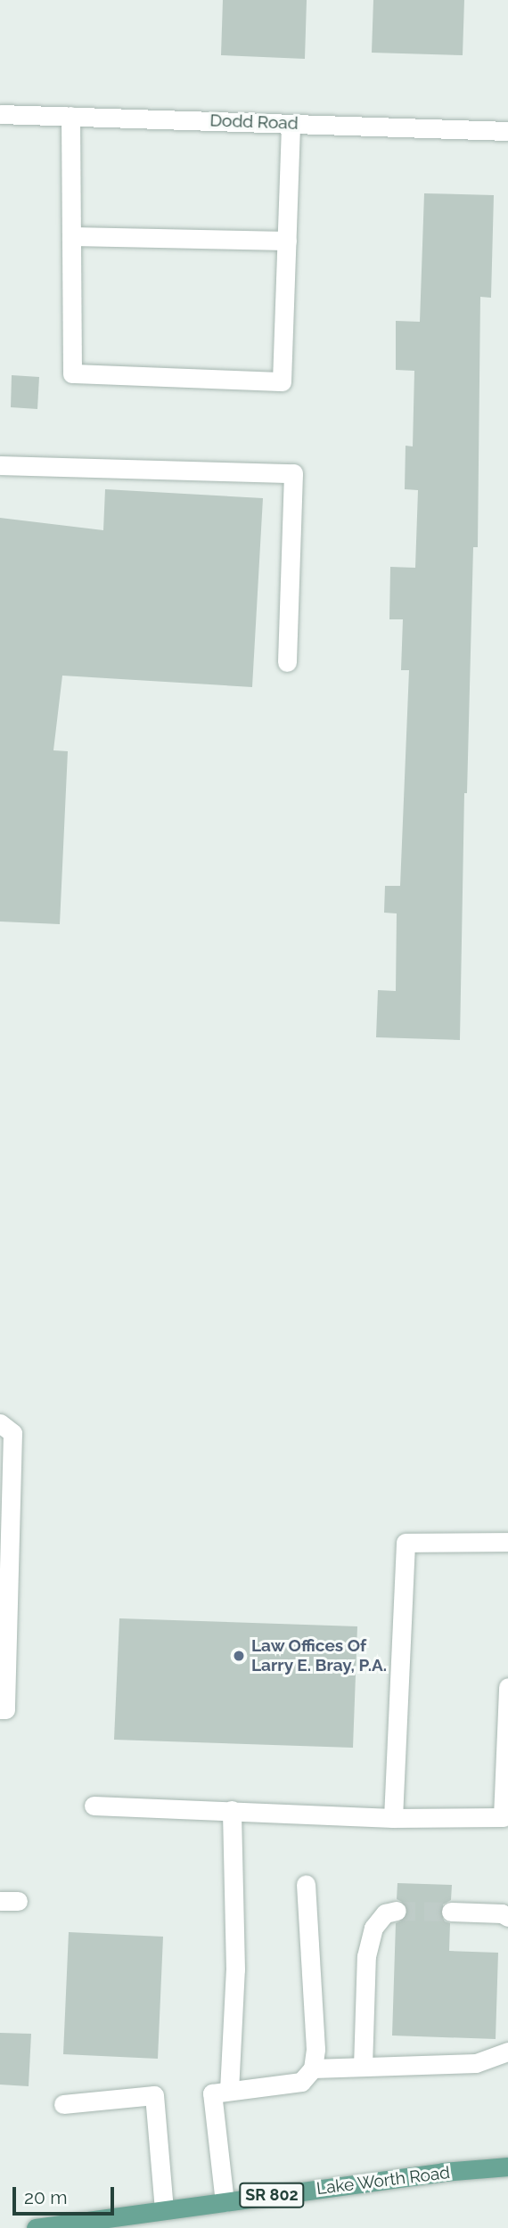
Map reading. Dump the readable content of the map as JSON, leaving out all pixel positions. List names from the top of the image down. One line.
{"streets":{"main road":["Lake Worth Road","SR 802"],"street":["Dodd Road"]},"places":["Law Offices Of Larry E. Bray, P.A."],"scale_bar":"20 m"}
